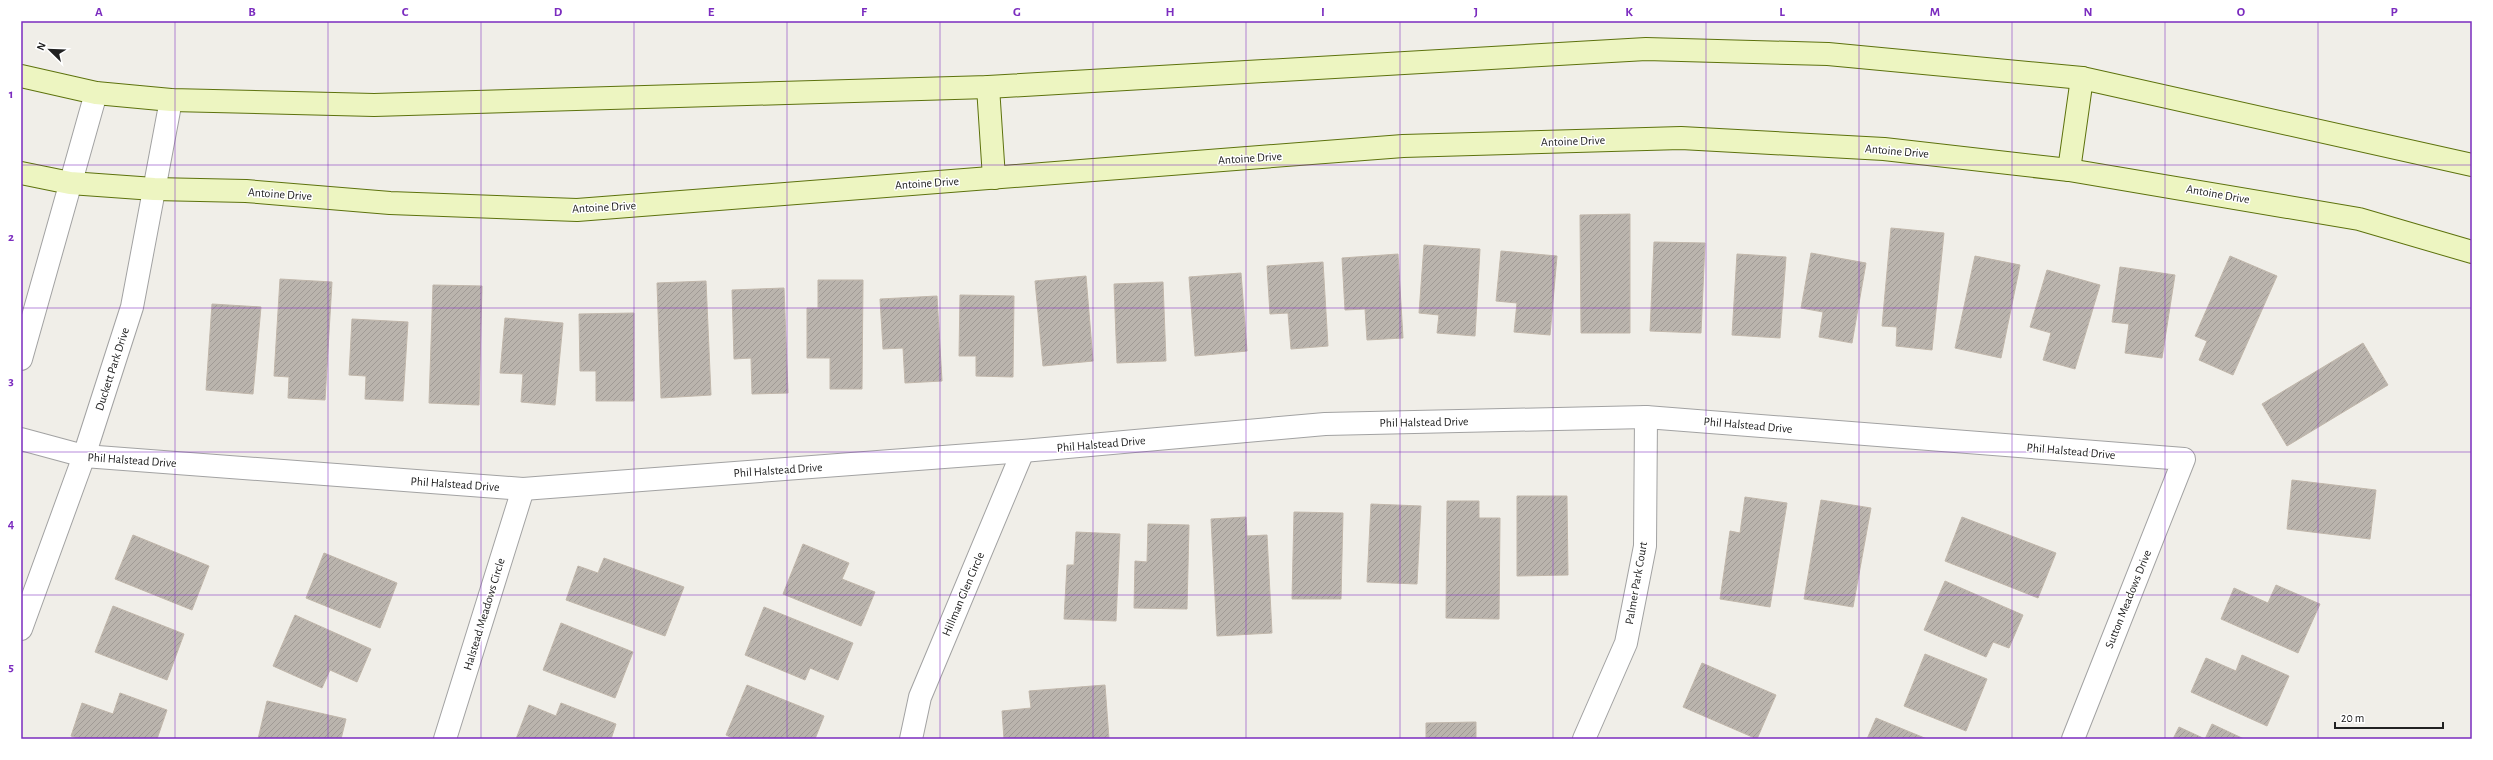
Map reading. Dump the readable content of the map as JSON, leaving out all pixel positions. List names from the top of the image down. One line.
{"streets":{"main road":["Antoine Drive"],"street":["Duckett Park Drive","Phil Halstead Drive","Palmer Park Court","Hillman Glen Circle","Sutton Meadows Drive","Halstead Meadows Circle"]},"crossings":[["Antoine Drive","Duckett Park Drive"],["Duckett Park Drive","Phil Halstead Drive"],["Phil Halstead Drive","Palmer Park Court"],["Phil Halstead Drive","Hillman Glen Circle"],["Phil Halstead Drive","Sutton Meadows Drive"],["Phil Halstead Drive","Halstead Meadows Circle"]],"scale_bar":"20 m","north":"top left","grid":{"columns":["A","B","C","D","E","F","G","H","I","J","K","L","M","N","O","P"],"rows":["1","2","3","4","5"]}}
